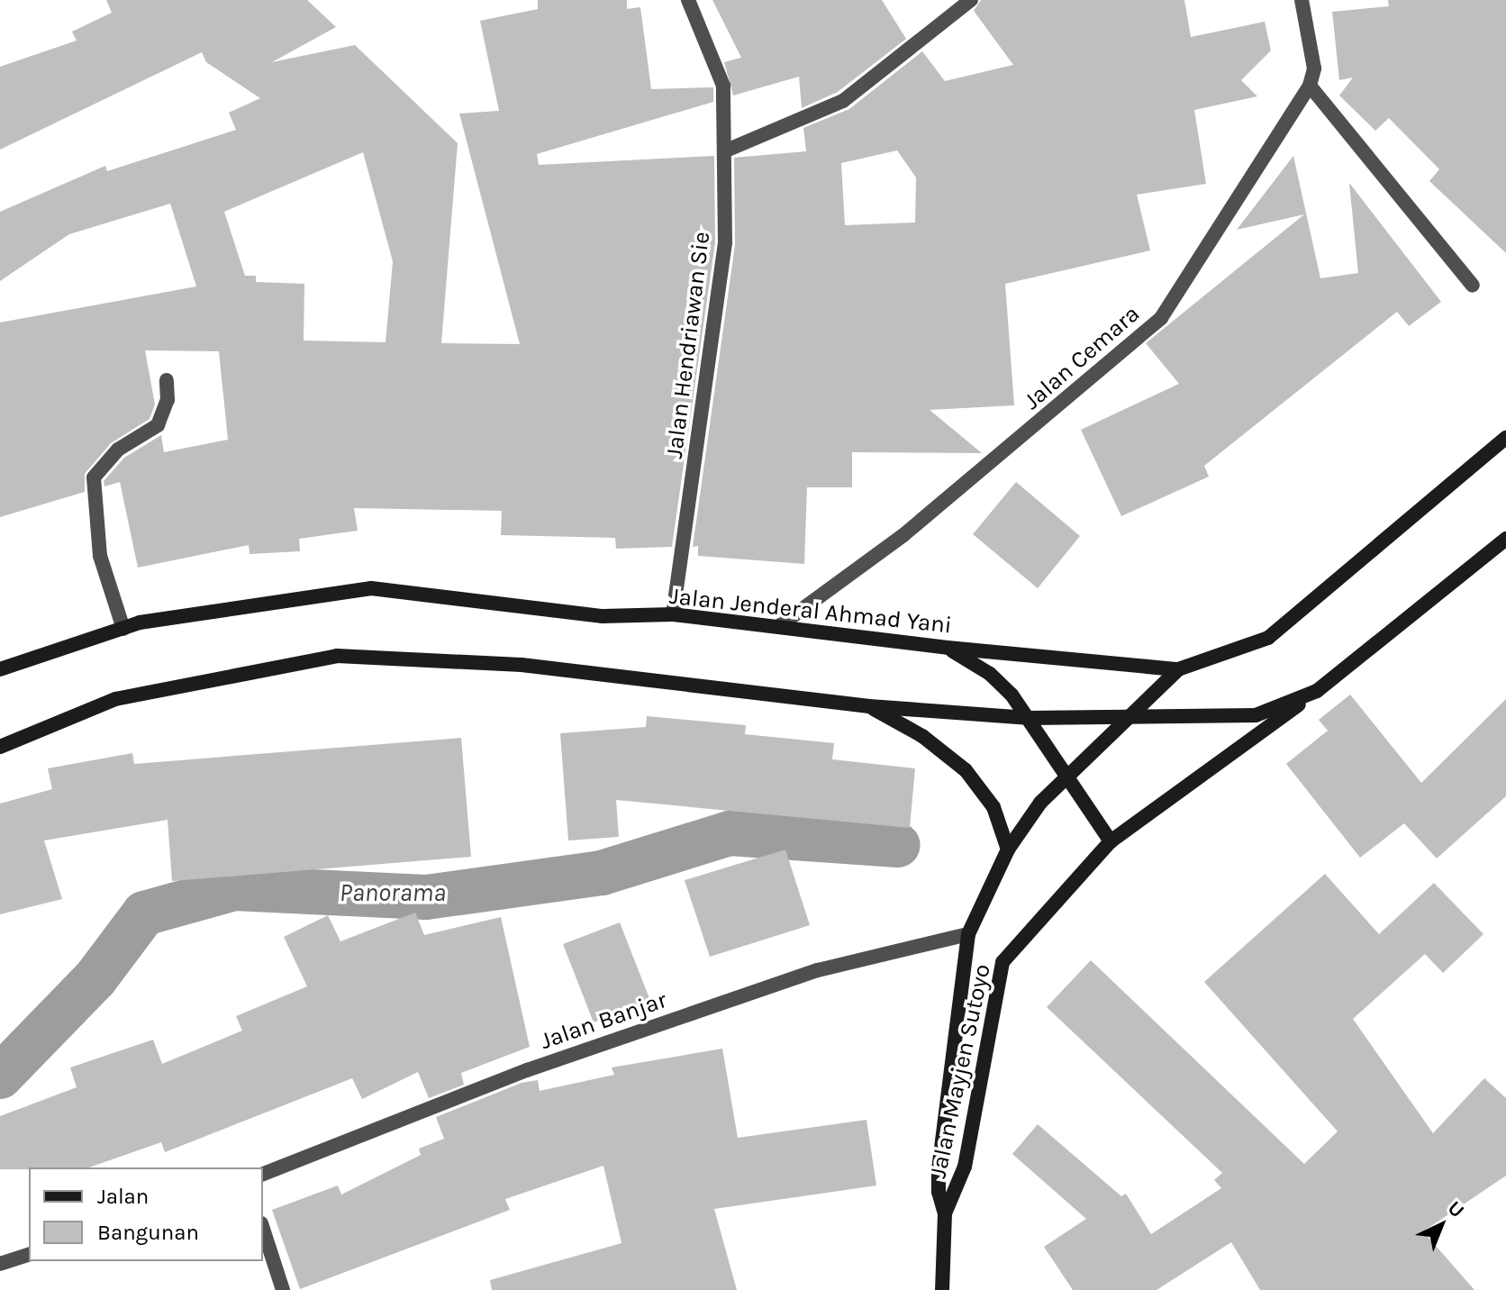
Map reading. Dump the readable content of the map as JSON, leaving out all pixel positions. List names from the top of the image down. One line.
{"streets":{"main road":["Jalan Jenderal Ahmad Yani","Jalan Mayjen Sutoyo"],"street":["Jalan Hendriawan Sie","Jalan Cemara","Jalan Banjar"]},"crossings":[["Jalan Hendriawan Sie","Jalan Jenderal Ahmad Yani"],["Jalan Cemara","Jalan Jenderal Ahmad Yani"],["Jalan Jenderal Ahmad Yani","Jalan Mayjen Sutoyo"],["Jalan Banjar","Jalan Mayjen Sutoyo"]],"water":["Panorama"],"legend":["Jalan","Bangunan"],"north":"top right"}
